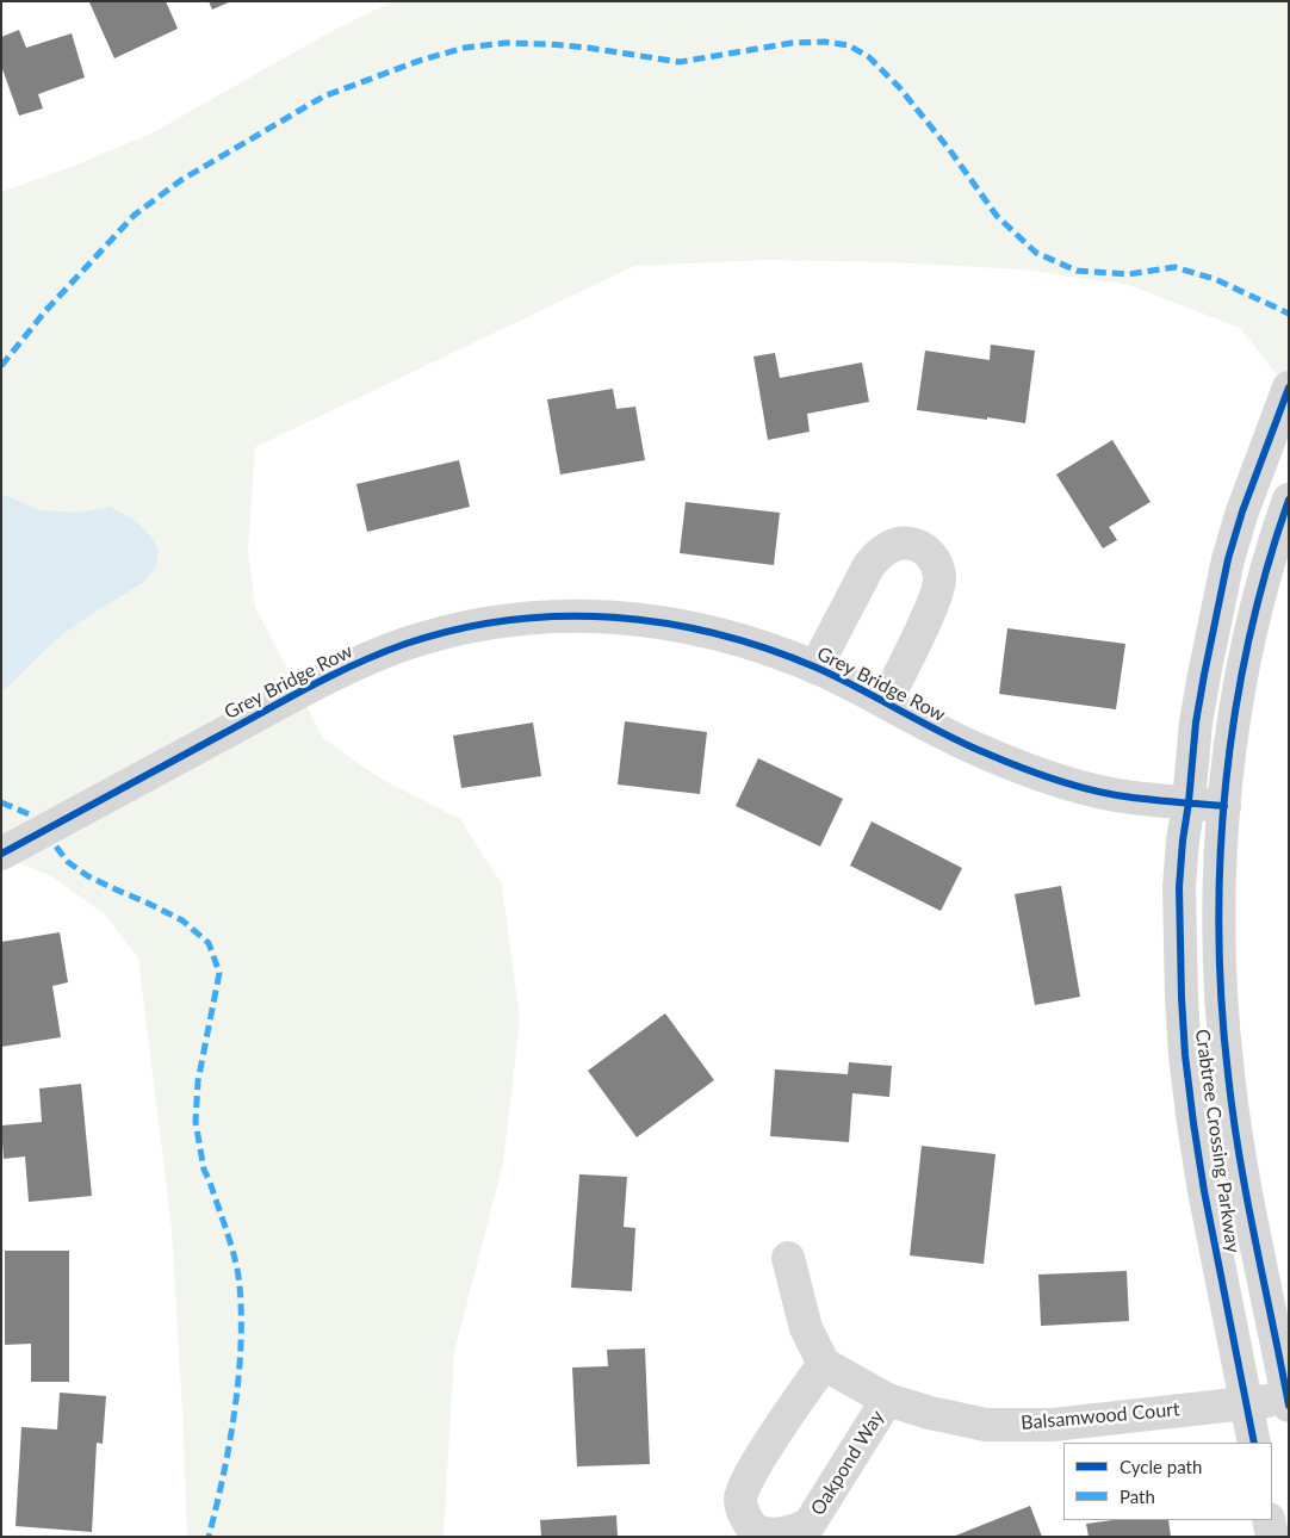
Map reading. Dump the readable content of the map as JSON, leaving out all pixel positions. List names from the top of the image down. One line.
{"streets":{"street":["Grey Bridge Row","Crabtree Crossing Parkway","Balsamwood Court","Oakpond Way"]},"crossings":[["Grey Bridge Row","Crabtree Crossing Parkway"],["Crabtree Crossing Parkway","Balsamwood Court"],["Balsamwood Court","Oakpond Way"]],"legend":["Cycle path","Path"]}
